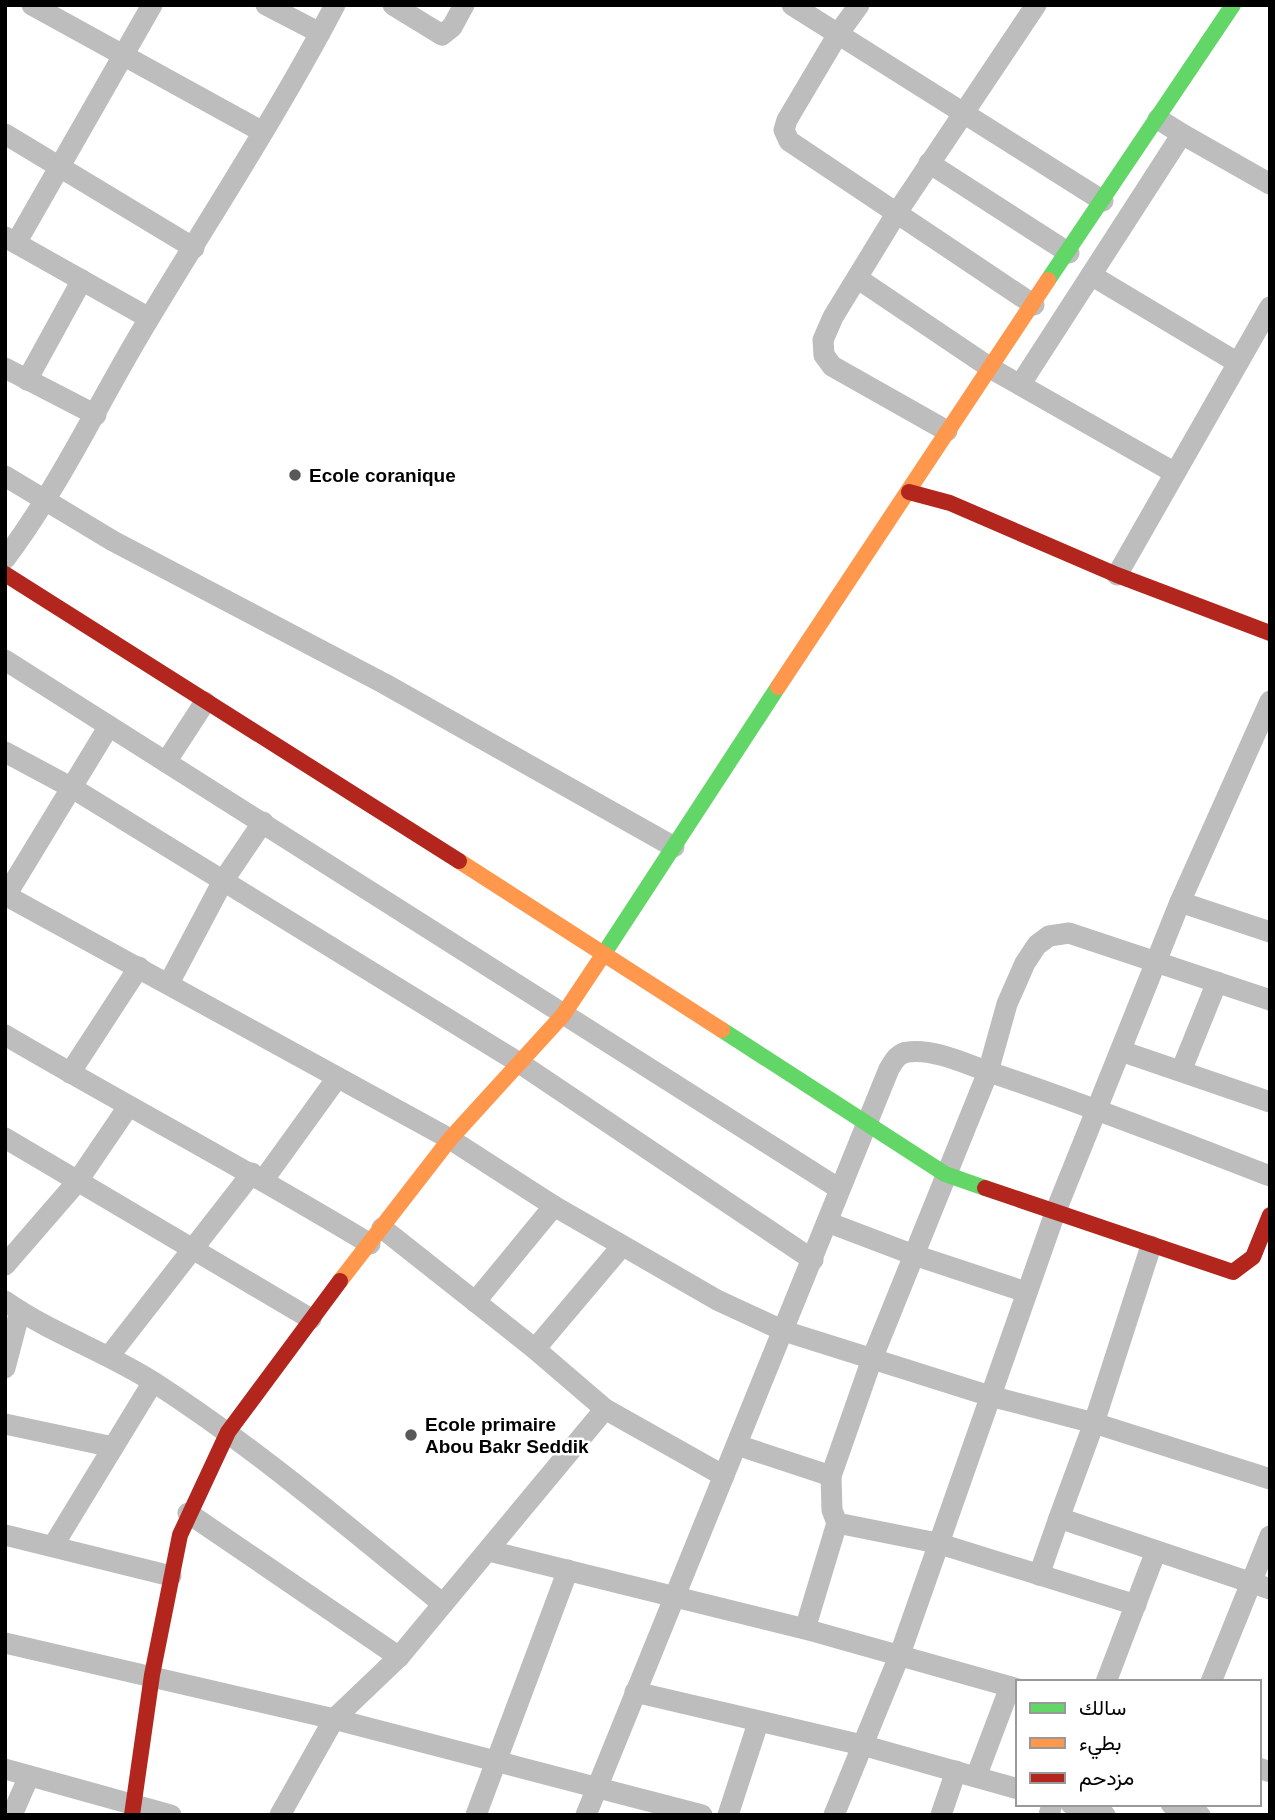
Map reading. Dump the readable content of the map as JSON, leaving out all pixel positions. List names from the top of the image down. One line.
{"places":["Ecole coranique","Ecole primaire Abou Bakr Seddik"],"legend":["سالك","بطيء","مزدحم"]}
